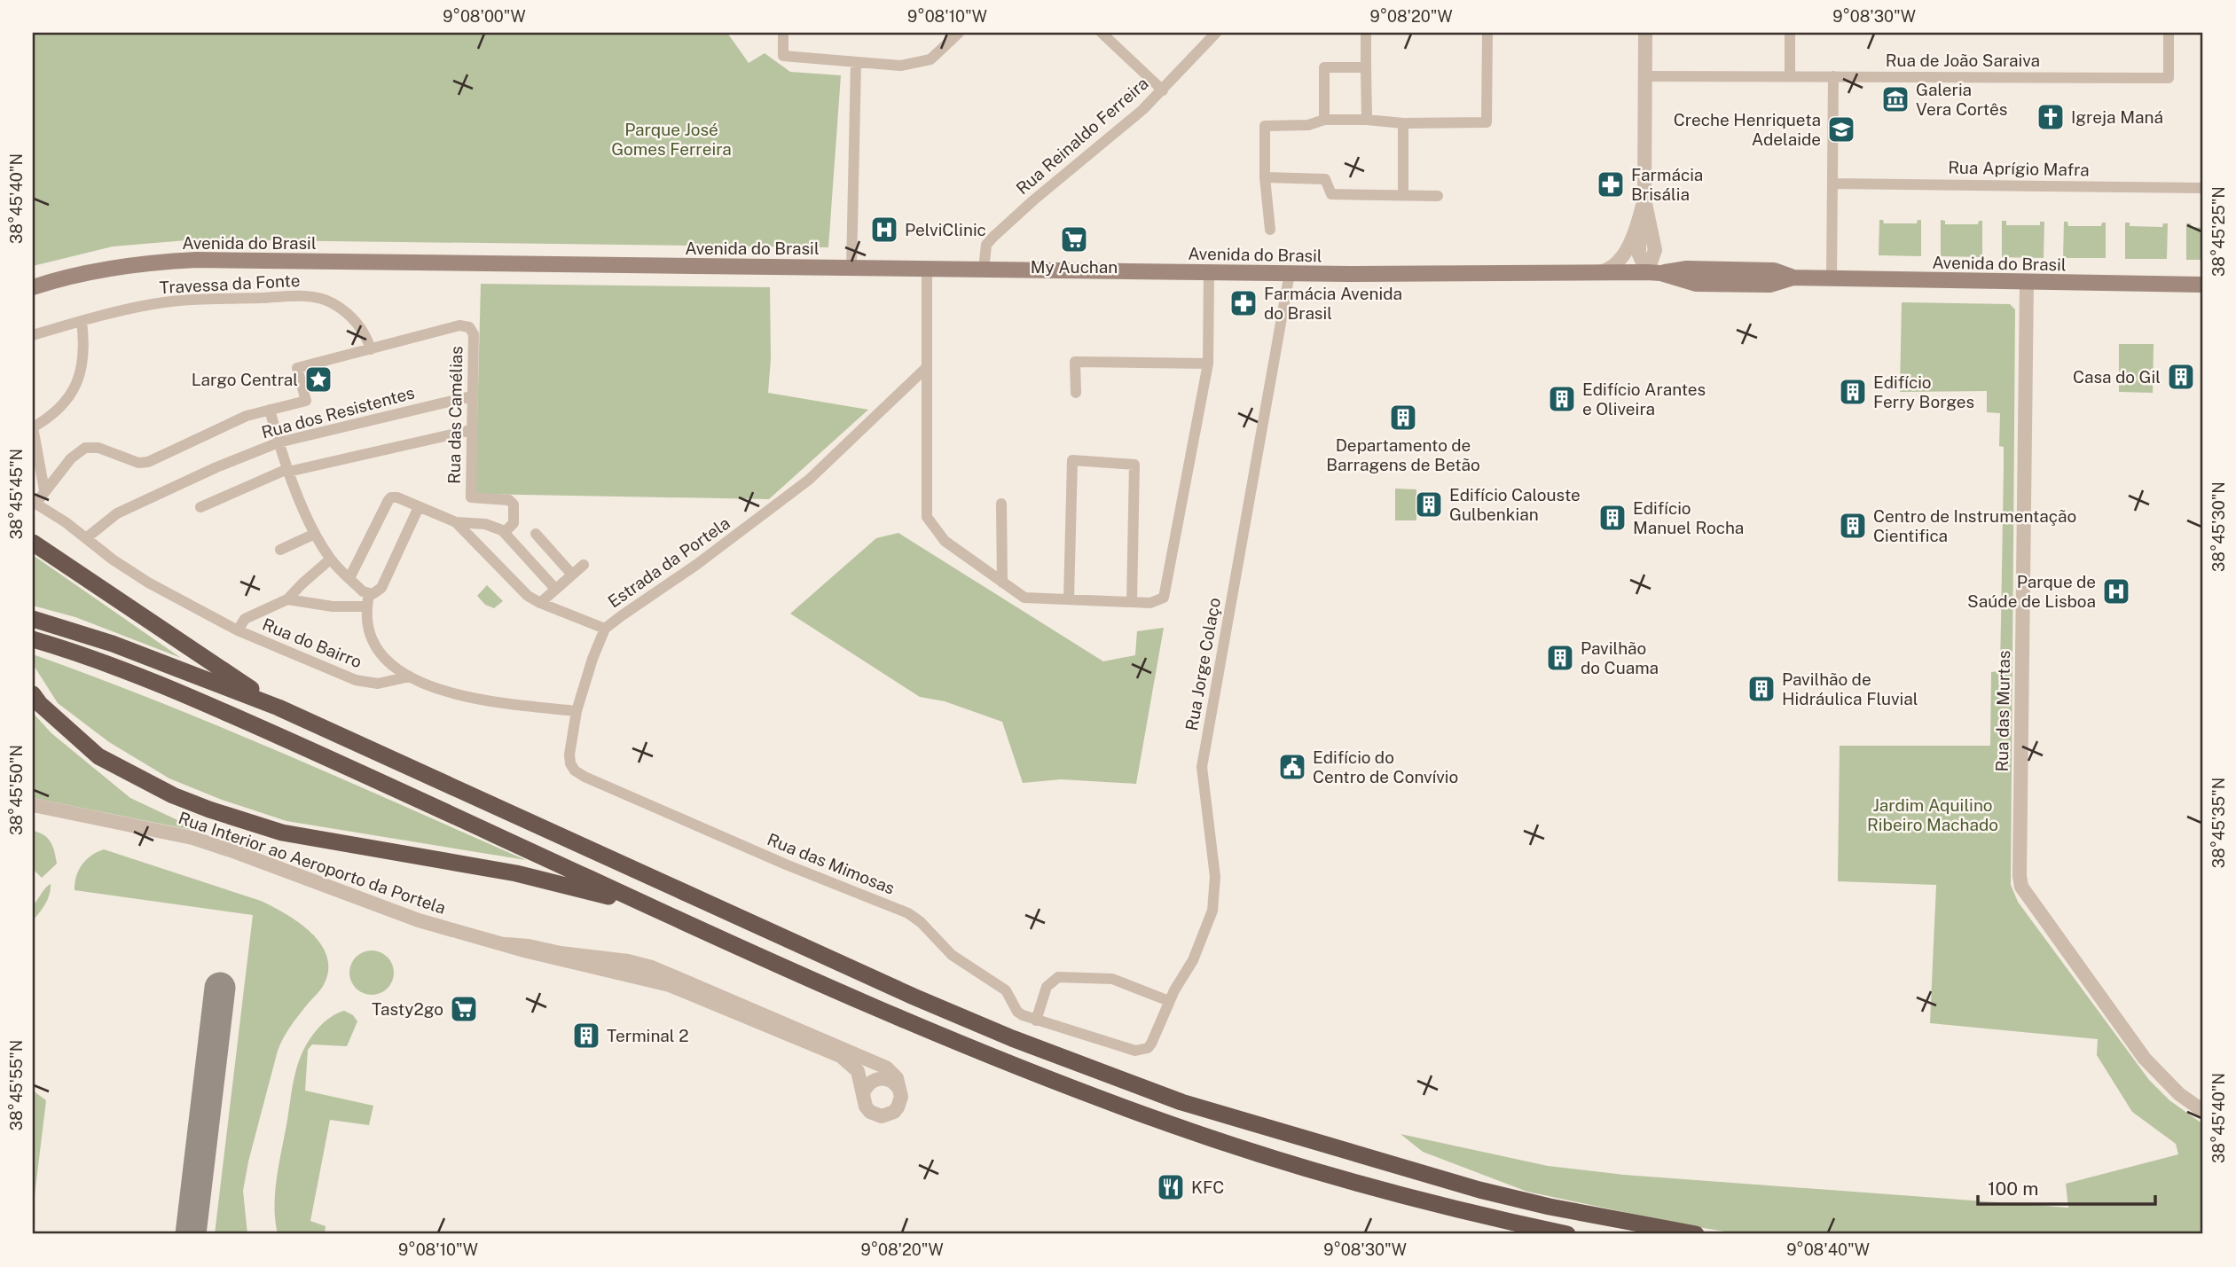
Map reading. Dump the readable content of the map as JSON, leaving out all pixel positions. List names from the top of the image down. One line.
{"streets":{"main road":["Avenida do Brasil"],"street":["Rua de João Saraiva","Rua Reinaldo Ferreira","Rua Aprígio Mafra","Travessa da Fonte","Rua dos Resistentes","Rua das Camélias","Estrada da Portela","Rua do Bairro","Rua Jorge Colaço","Rua das Murtas","Rua Interior ao Aeroporto da Portela","Rua das Mimosas"]},"crossings":[["Rua Reinaldo Ferreira","Avenida do Brasil"],["Avenida do Brasil","Rua Jorge Colaço"],["Avenida do Brasil","Rua das Murtas"],["Travessa da Fonte","Rua das Camélias"],["Rua dos Resistentes","Rua das Camélias"],["Rua dos Resistentes","Rua do Bairro"],["Estrada da Portela","Rua do Bairro"],["Estrada da Portela","Rua das Mimosas"],["Rua Jorge Colaço","Rua das Mimosas"]],"parks":["Parque José Gomes Ferreira","Jardim Aquilino Ribeiro Machado"],"places":{"museum":["Galeria Vera Cortês"],"church":["Igreja Maná"],"school or university":["Creche Henriqueta Adelaide"],"pharmacy":["Farmácia Brisália","Farmácia Avenida do Brasil"],"hospital":["PelviClinic","Parque de Saúde de Lisboa"],"supermarket":["My Auchan","Tasty2go"],"building":["Casa do Gil","Edifício Ferry Borges","Edifício Arantes e Oliveira","Departamento de Barragens de Betão","Edifício Calouste Gulbenkian","Edifício Manuel Rocha","Centro de Instrumentação Cientifica","Pavilhão do Cuama","Pavilhão de Hidráulica Fluvial","Terminal 2"],"place":["Largo Central"],"public building":["Edifício do Centro de Convívio"],"restaurant":["KFC"]},"scale_bar":"100 m","coordinates":["9°08'00\"W","9°08'10\"W","9°08'20\"W","9°08'30\"W","38°45'40\"N","38°45'25\"N","38°45'45\"N","38°45'30\"N","38°45'50\"N","38°45'35\"N","38°45'55\"N","9°08'40\"W"]}
